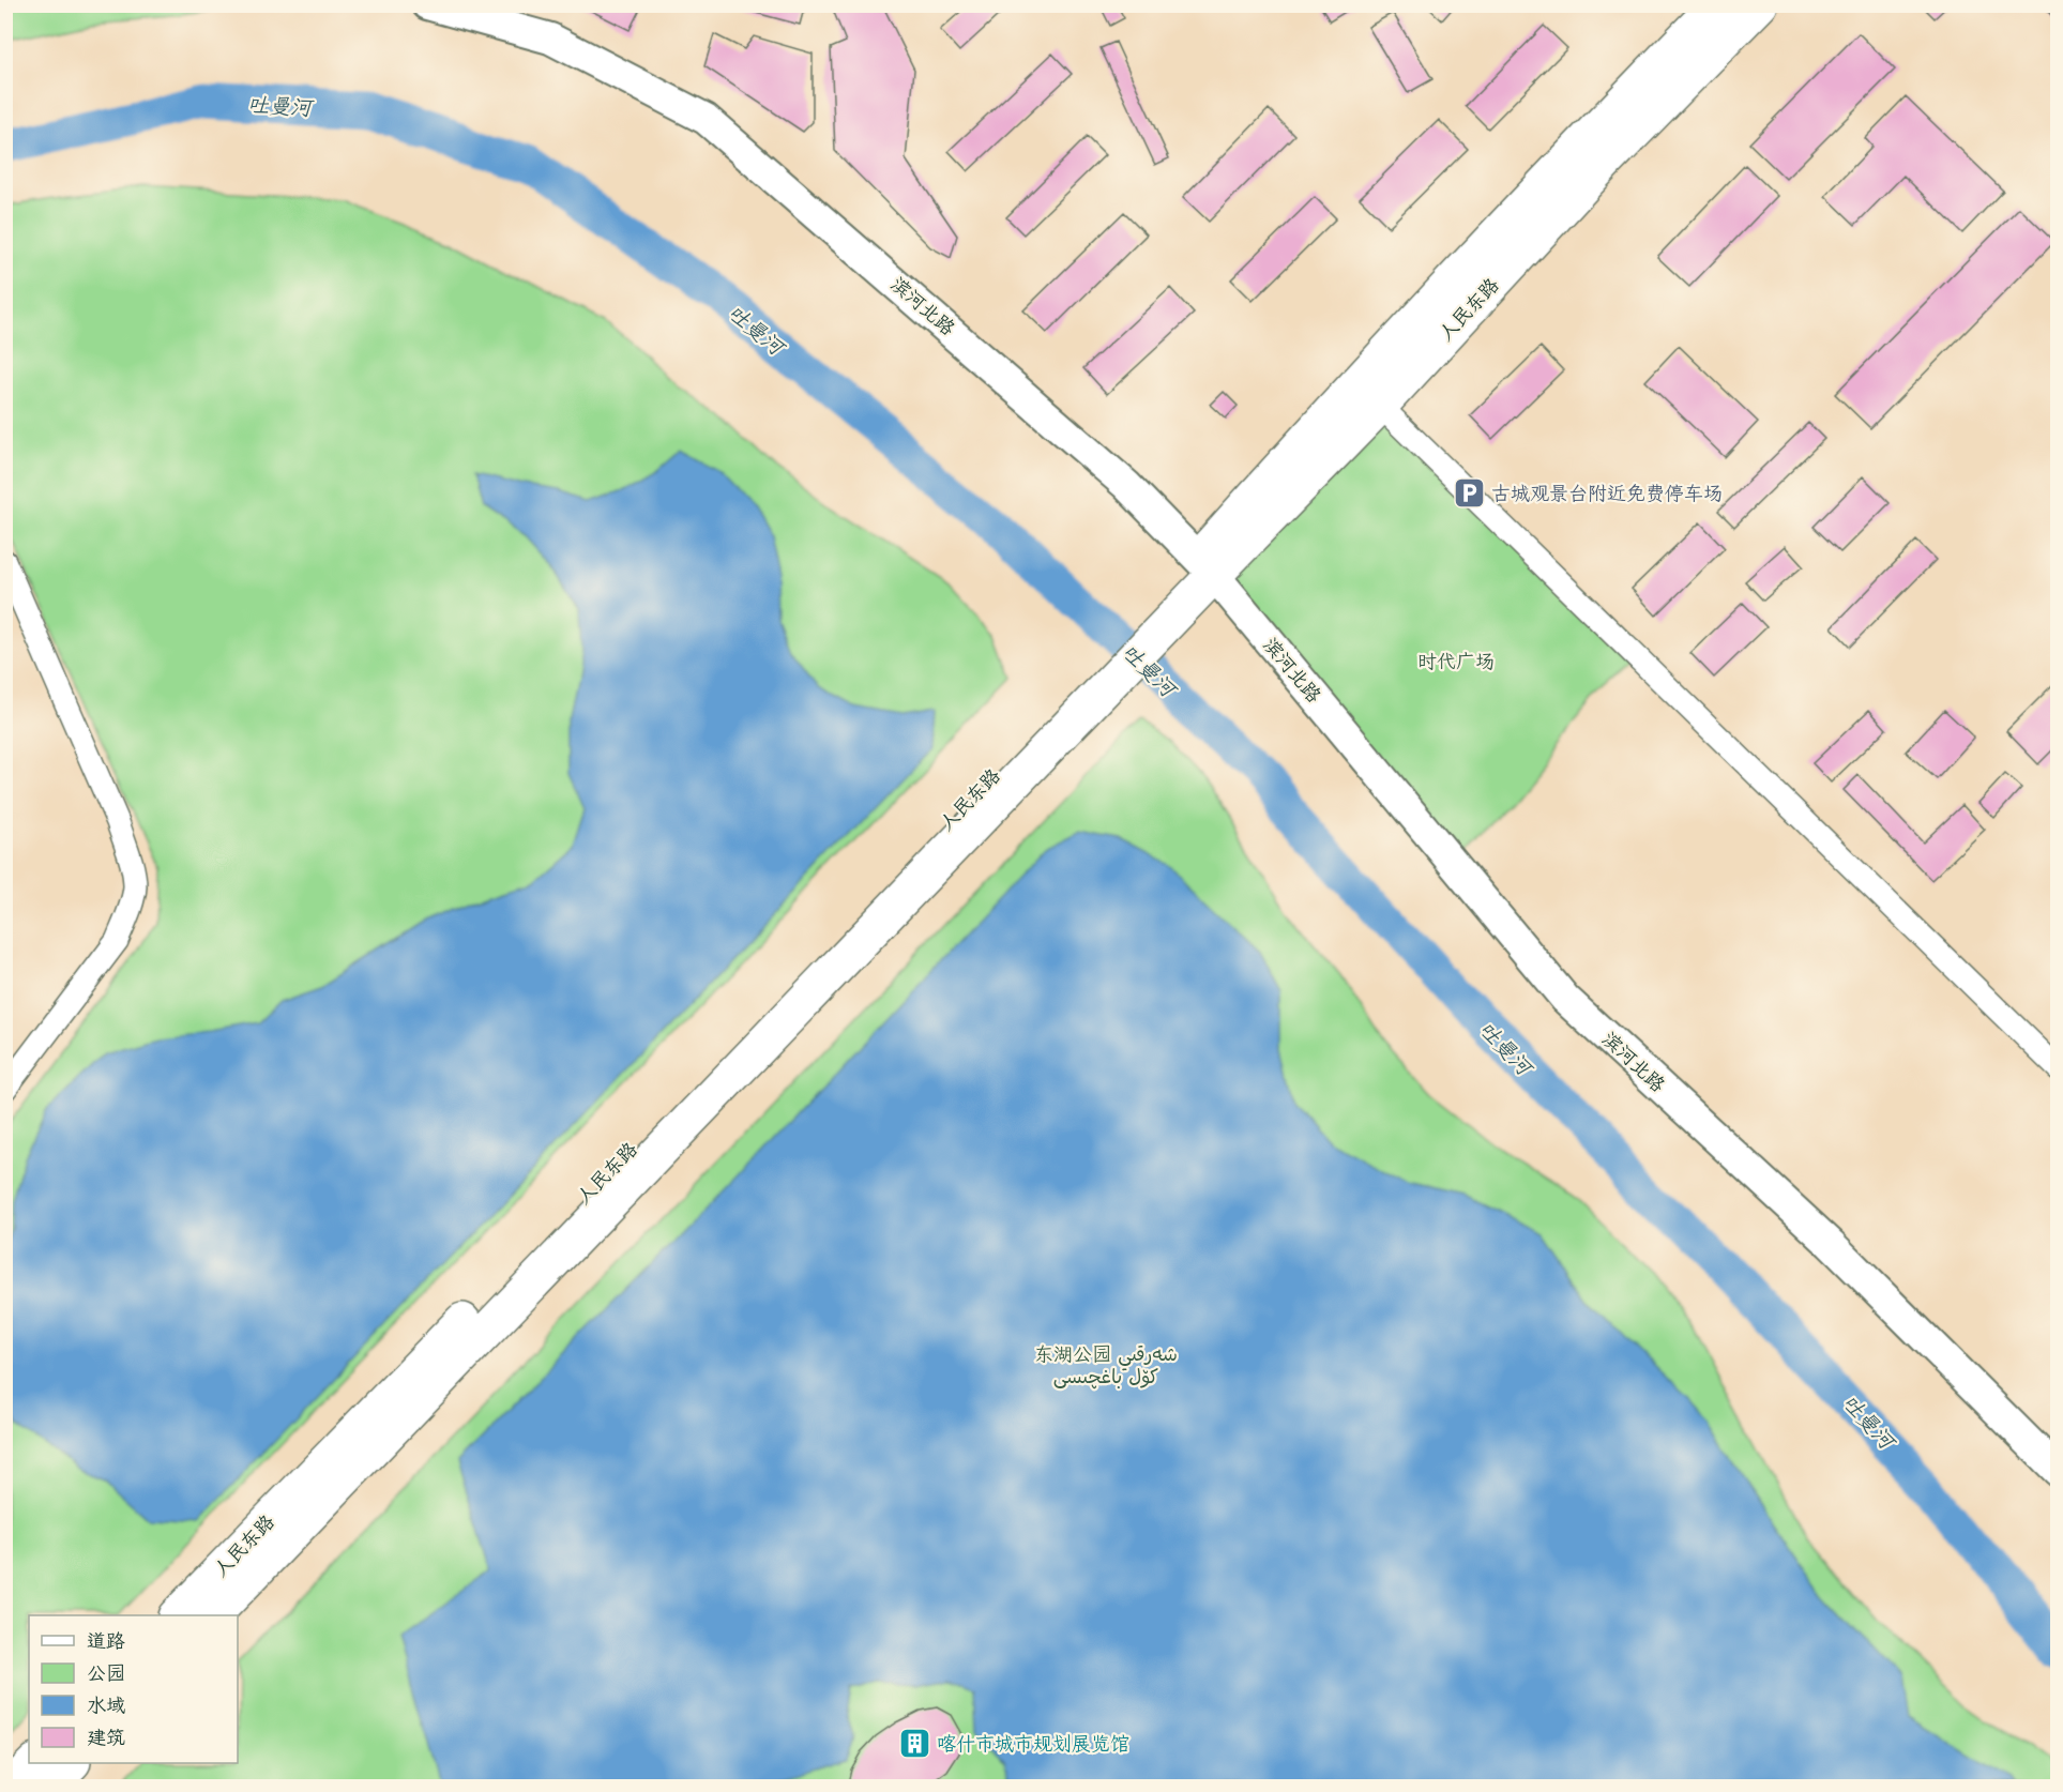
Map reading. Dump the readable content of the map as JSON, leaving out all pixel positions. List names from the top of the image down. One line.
{"streets":{"main road":["滨河北路","人民东路"]},"crossings":[["滨河北路","人民东路"]],"water":["吐曼河"],"parks":["时代广场","东湖公园 شەرقىي كۆل باغچىسى"],"places":{"parking":["古城观景台附近免费停车场"],"building":["喀什市城市规划展览馆"]},"legend":["道路","公园","水域","建筑"]}
